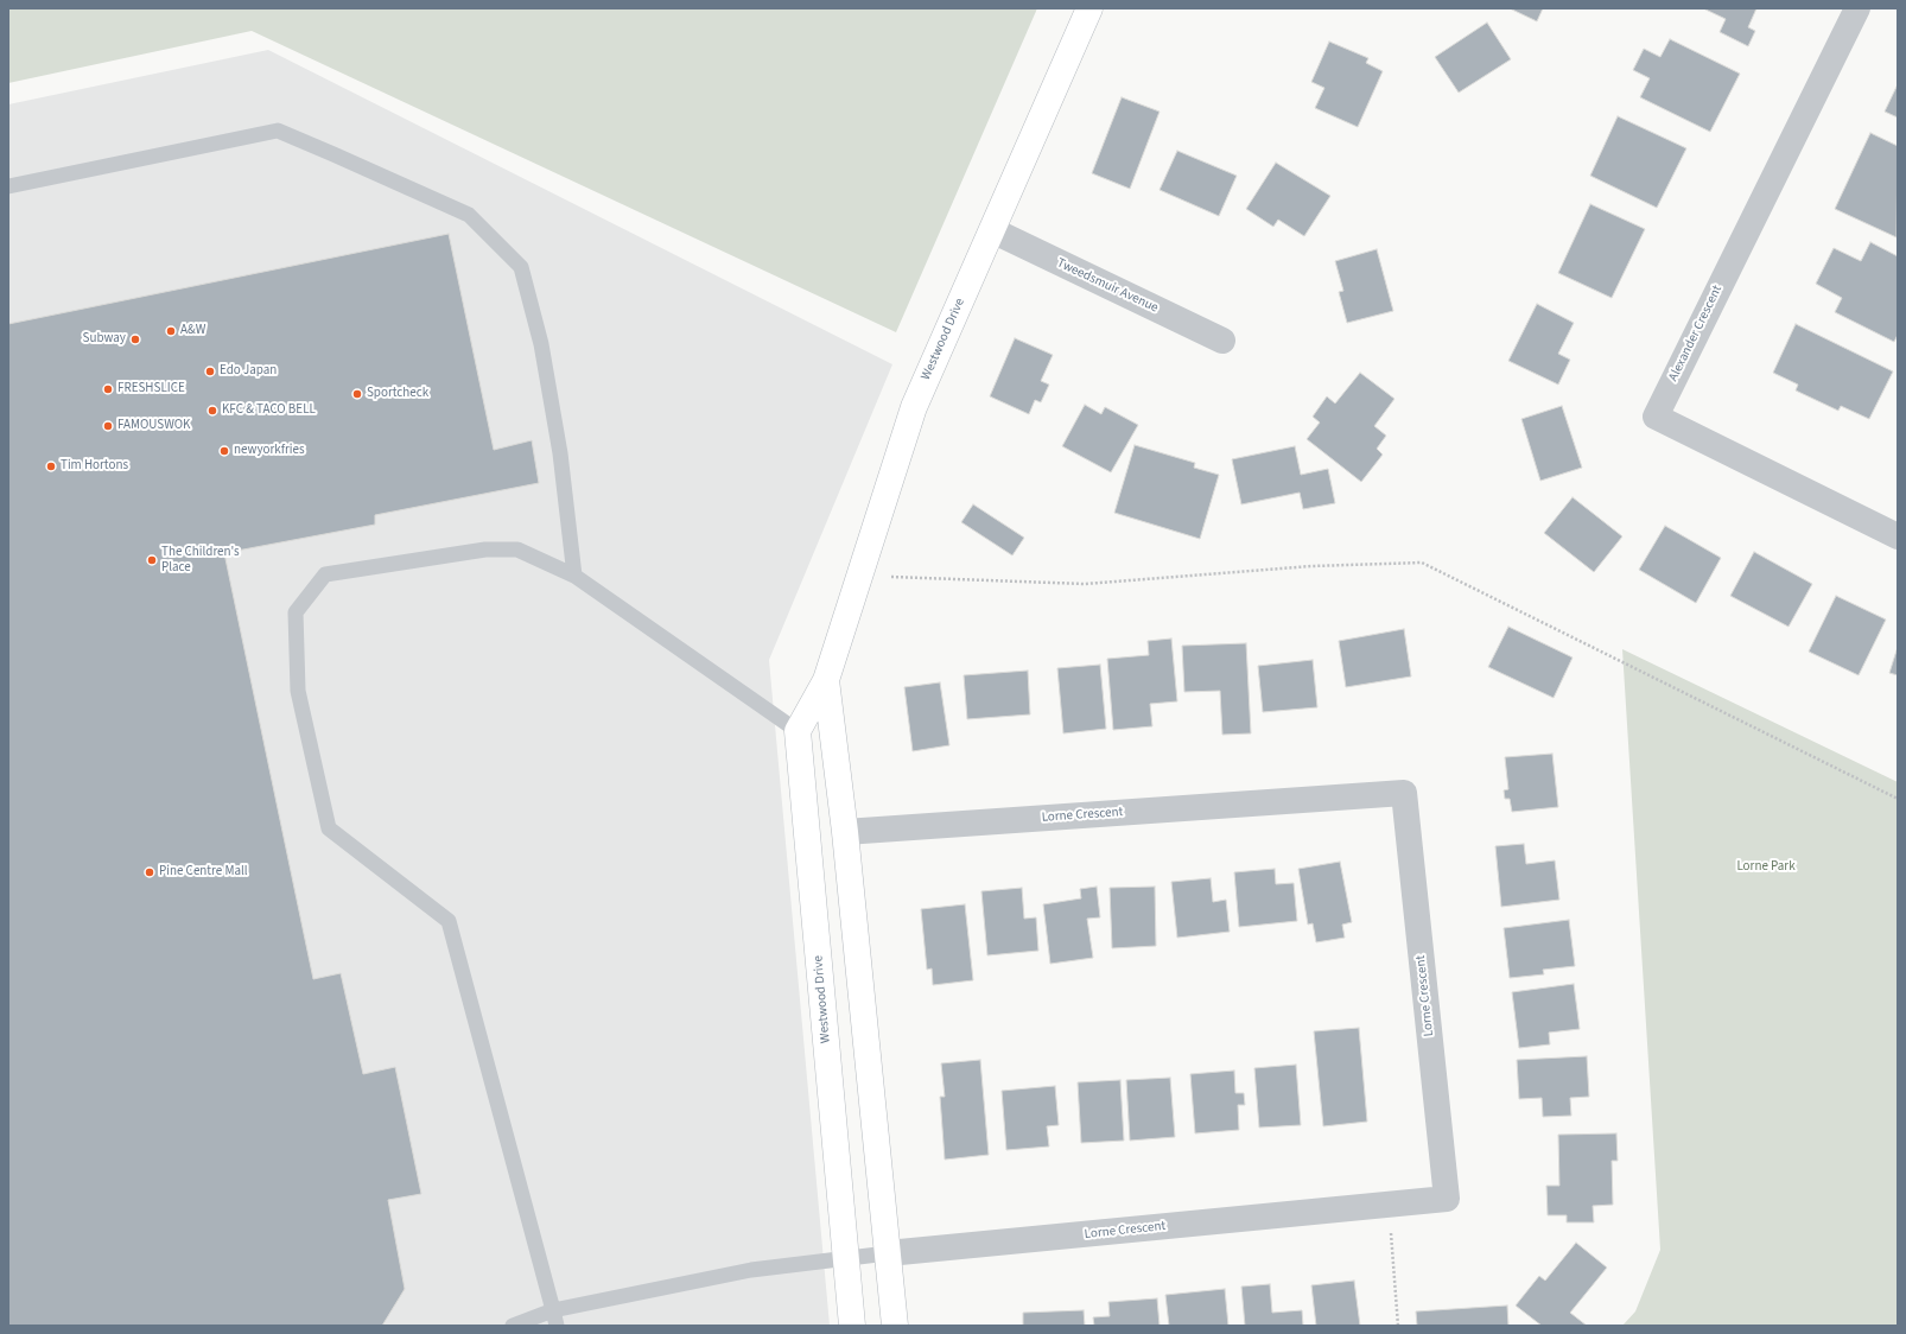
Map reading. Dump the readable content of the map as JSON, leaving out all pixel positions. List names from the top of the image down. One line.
{"streets":{"street":["Tweedsmuir Avenue","Alexander Crescent","Westwood Drive","Lorne Crescent"]},"crossings":[["Tweedsmuir Avenue","Westwood Drive"],["Westwood Drive","Lorne Crescent"]],"parks":["Lorne Park"],"places":["A&W","Subway","Edo Japan","FRESHSLICE","Sportcheck","KFC & TACO BELL","FAMOUSWOK","newyorkfries","Tim Hortons","The Children's Place","Pine Centre Mall"]}
